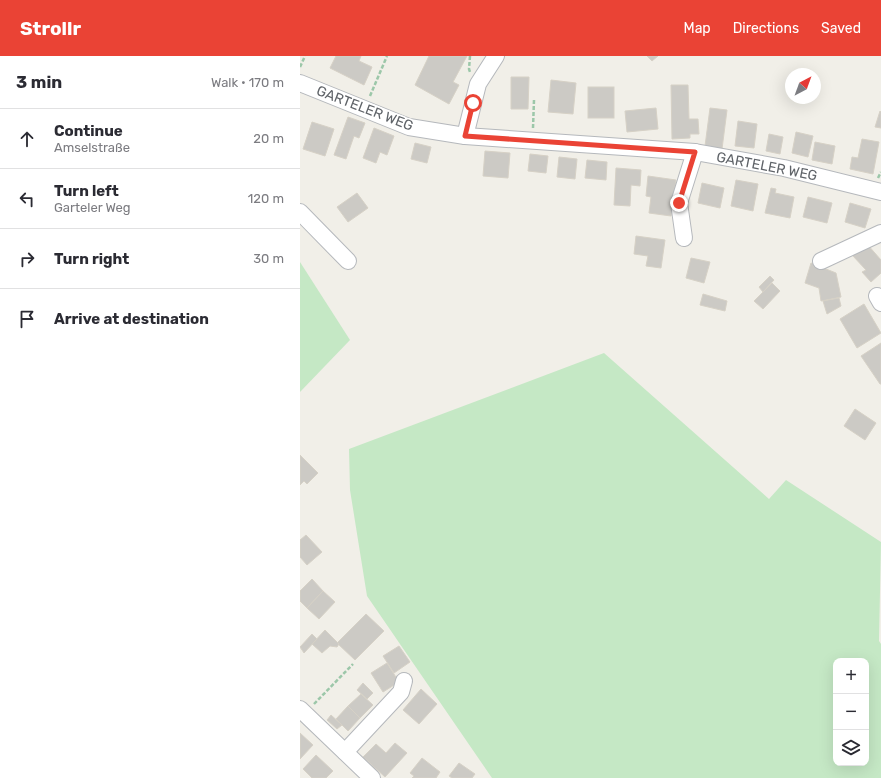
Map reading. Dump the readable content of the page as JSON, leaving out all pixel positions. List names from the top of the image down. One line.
{"streets":{"street":["GARTELER WEG"]},"north":"top right","page":{"header":"Strollr","nav":["Map","Directions","Saved"],"heading":["3 min","Walk · 170 m"],"list":[["Continue","Amselstraße","20 m"],["Turn left","Garteler Weg","120 m"],["Turn right","30 m"],"Arrive at destination"],"map_buttons":["+","−"]}}
